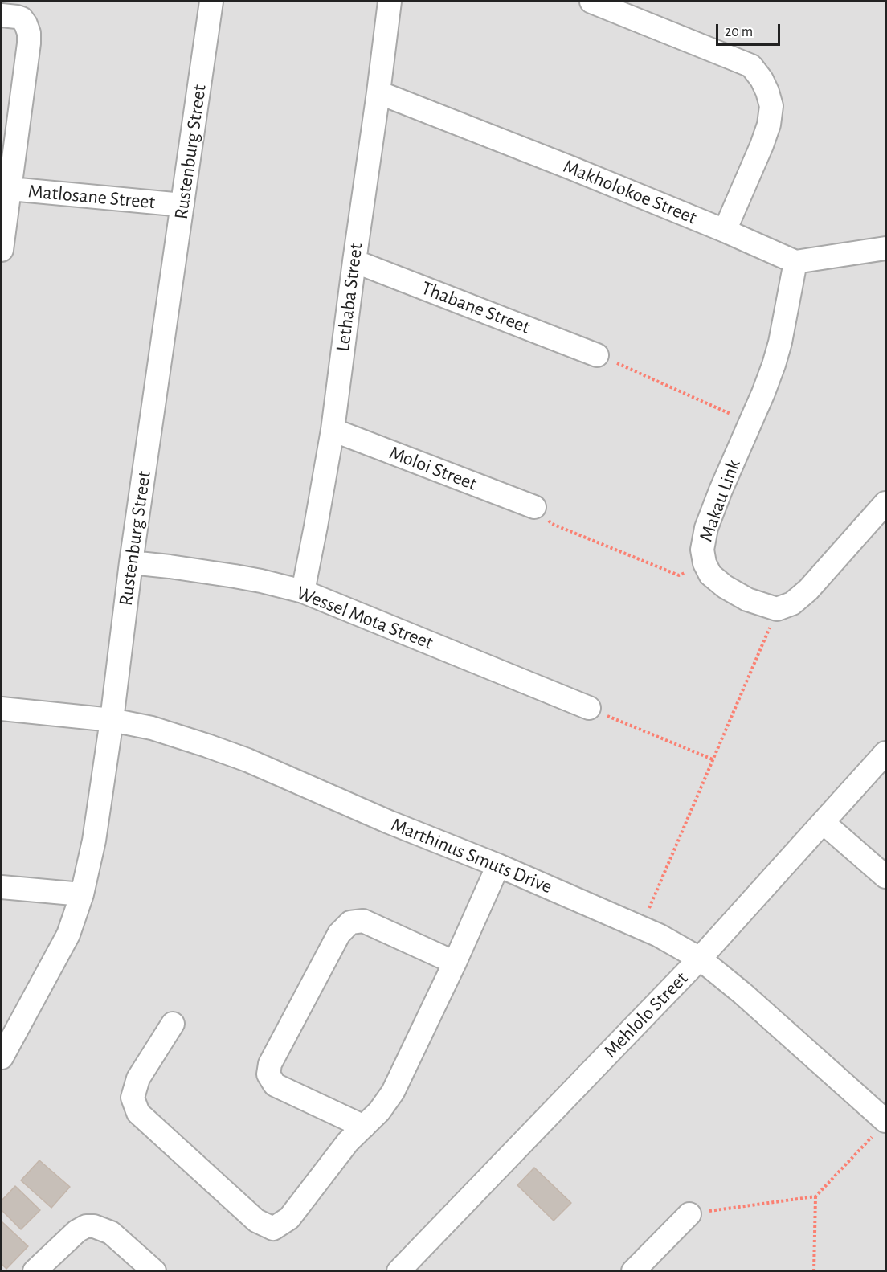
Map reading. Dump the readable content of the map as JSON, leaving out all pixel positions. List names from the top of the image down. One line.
{"streets":{"street":["Rustenburg Street","Makholokoe Street","Matlosane Street","Lethaba Street","Thabane Street","Moloi Street","Makau Link","Wessel Mota Street","Marthinus Smuts Drive","Mehlolo Street"]},"crossings":[["Rustenburg Street","Matlosane Street"],["Rustenburg Street","Wessel Mota Street"],["Rustenburg Street","Marthinus Smuts Drive"],["Makholokoe Street","Lethaba Street"],["Makholokoe Street","Makau Link"],["Lethaba Street","Thabane Street"],["Lethaba Street","Moloi Street"],["Lethaba Street","Wessel Mota Street"],["Marthinus Smuts Drive","Mehlolo Street"]],"scale_bar":"20 m"}
